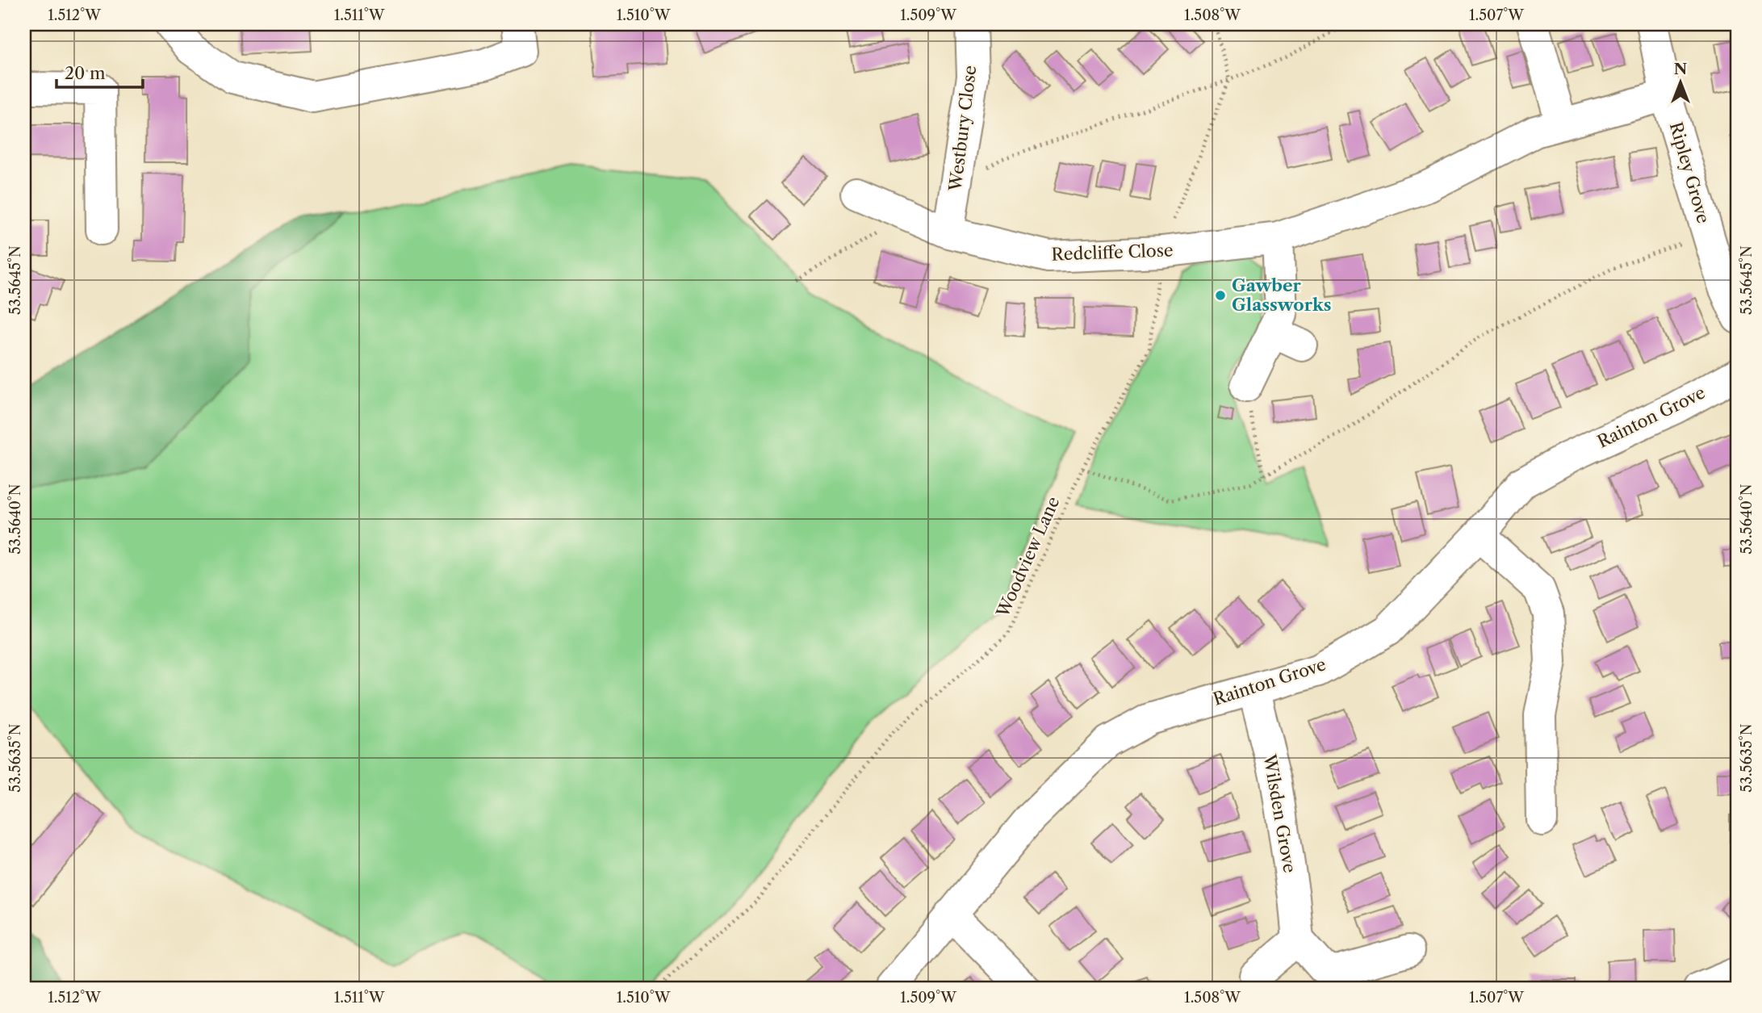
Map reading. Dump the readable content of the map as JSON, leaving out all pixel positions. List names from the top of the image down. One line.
{"streets":{"street":["Westbury Close","Ripley Grove","Redcliffe Close","Rainton Grove","Wilsden Grove"],"path":["Woodview Lane"]},"crossings":[["Westbury Close","Redcliffe Close"],["Ripley Grove","Redcliffe Close"],["Redcliffe Close","Woodview Lane"],["Rainton Grove","Wilsden Grove"]],"places":["Gawber Glassworks"],"scale_bar":"20 m","north":"top","coordinates":["1.512°W","1.511°W","1.510°W","1.509°W","1.508°W","1.507°W","53.5645°N","53.5640°N","53.5635°N"]}
